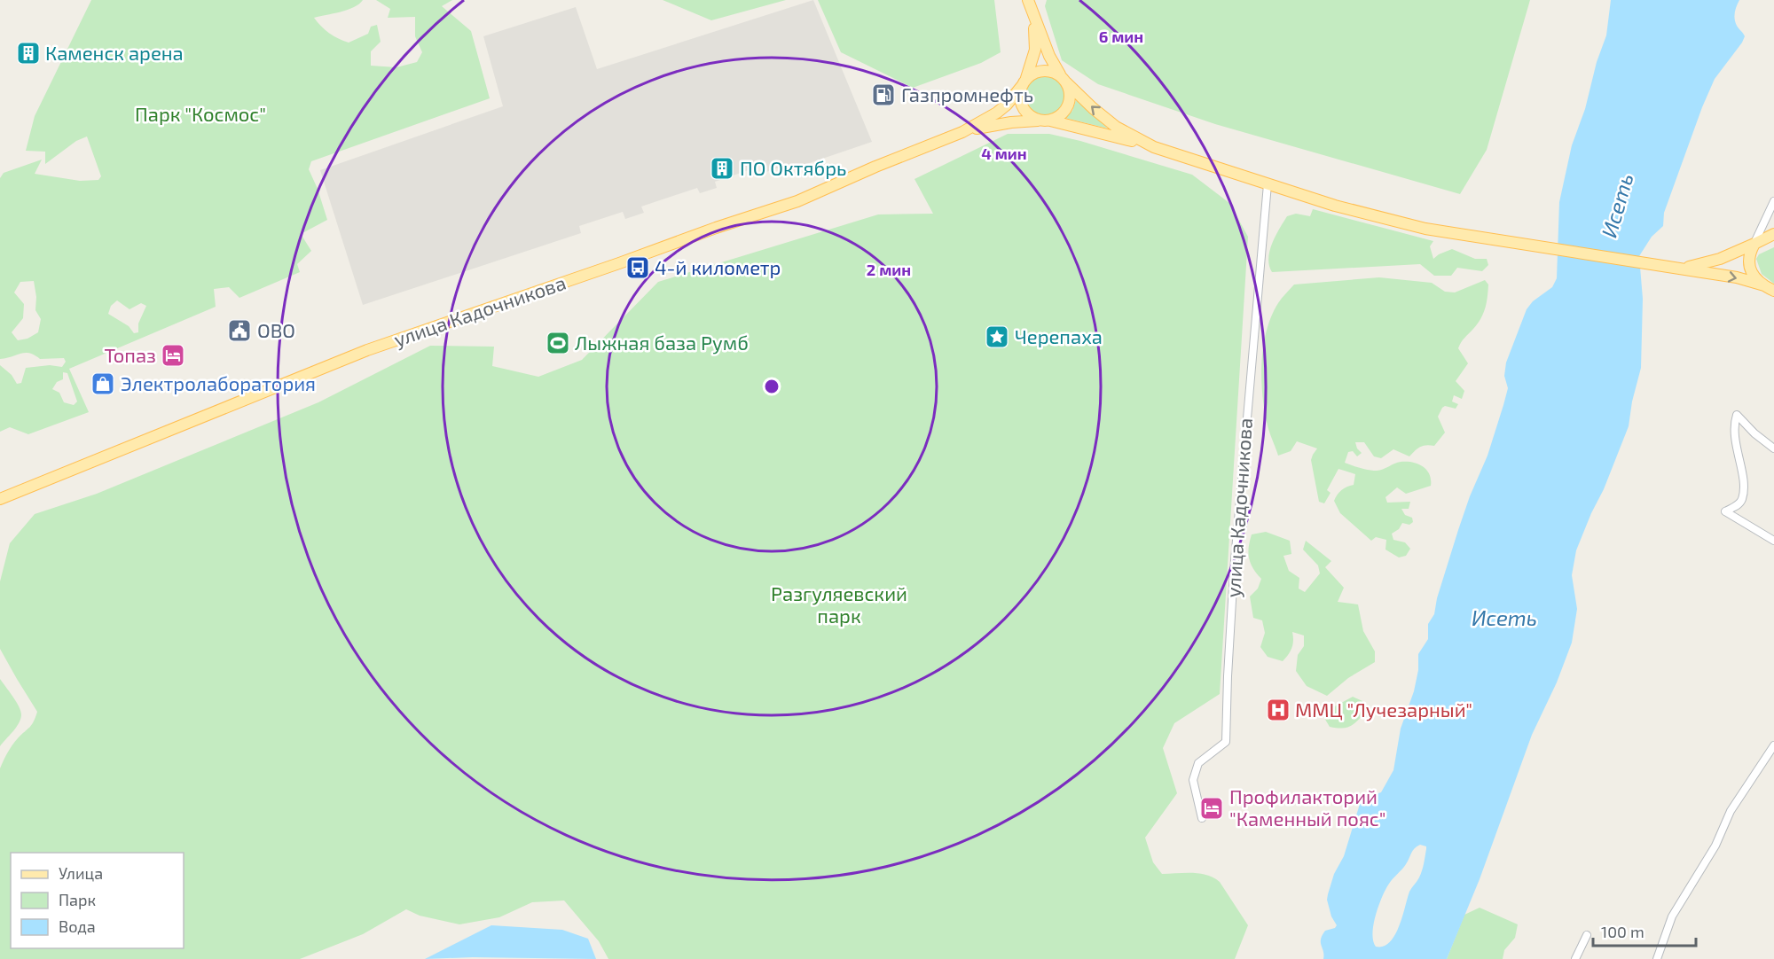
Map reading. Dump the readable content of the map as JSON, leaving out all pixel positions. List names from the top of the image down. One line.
{"streets":{"main road":["улица Кадочникова"]},"water":["Исеть"],"parks":["Парк \"Космос\"","Разгуляевский парк"],"places":{"building":["Каменск арена","ПО Октябрь"],"fuel station":["Газпромнефть"],"bus stop":["4-й километр"],"public building":["ОВО"],"place":["Черепаха"],"sports":["Лыжная база Румб"],"hotel":["Топаз","Профилакторий \"Каменный пояс\""],"shop":["Электролаборатория"],"hospital":["ММЦ \"Лучезарный\""]},"legend":["Улица","Парк","Вода"],"scale_bar":"100 m","rings":["6 мин","4 мин","2 мин"]}
